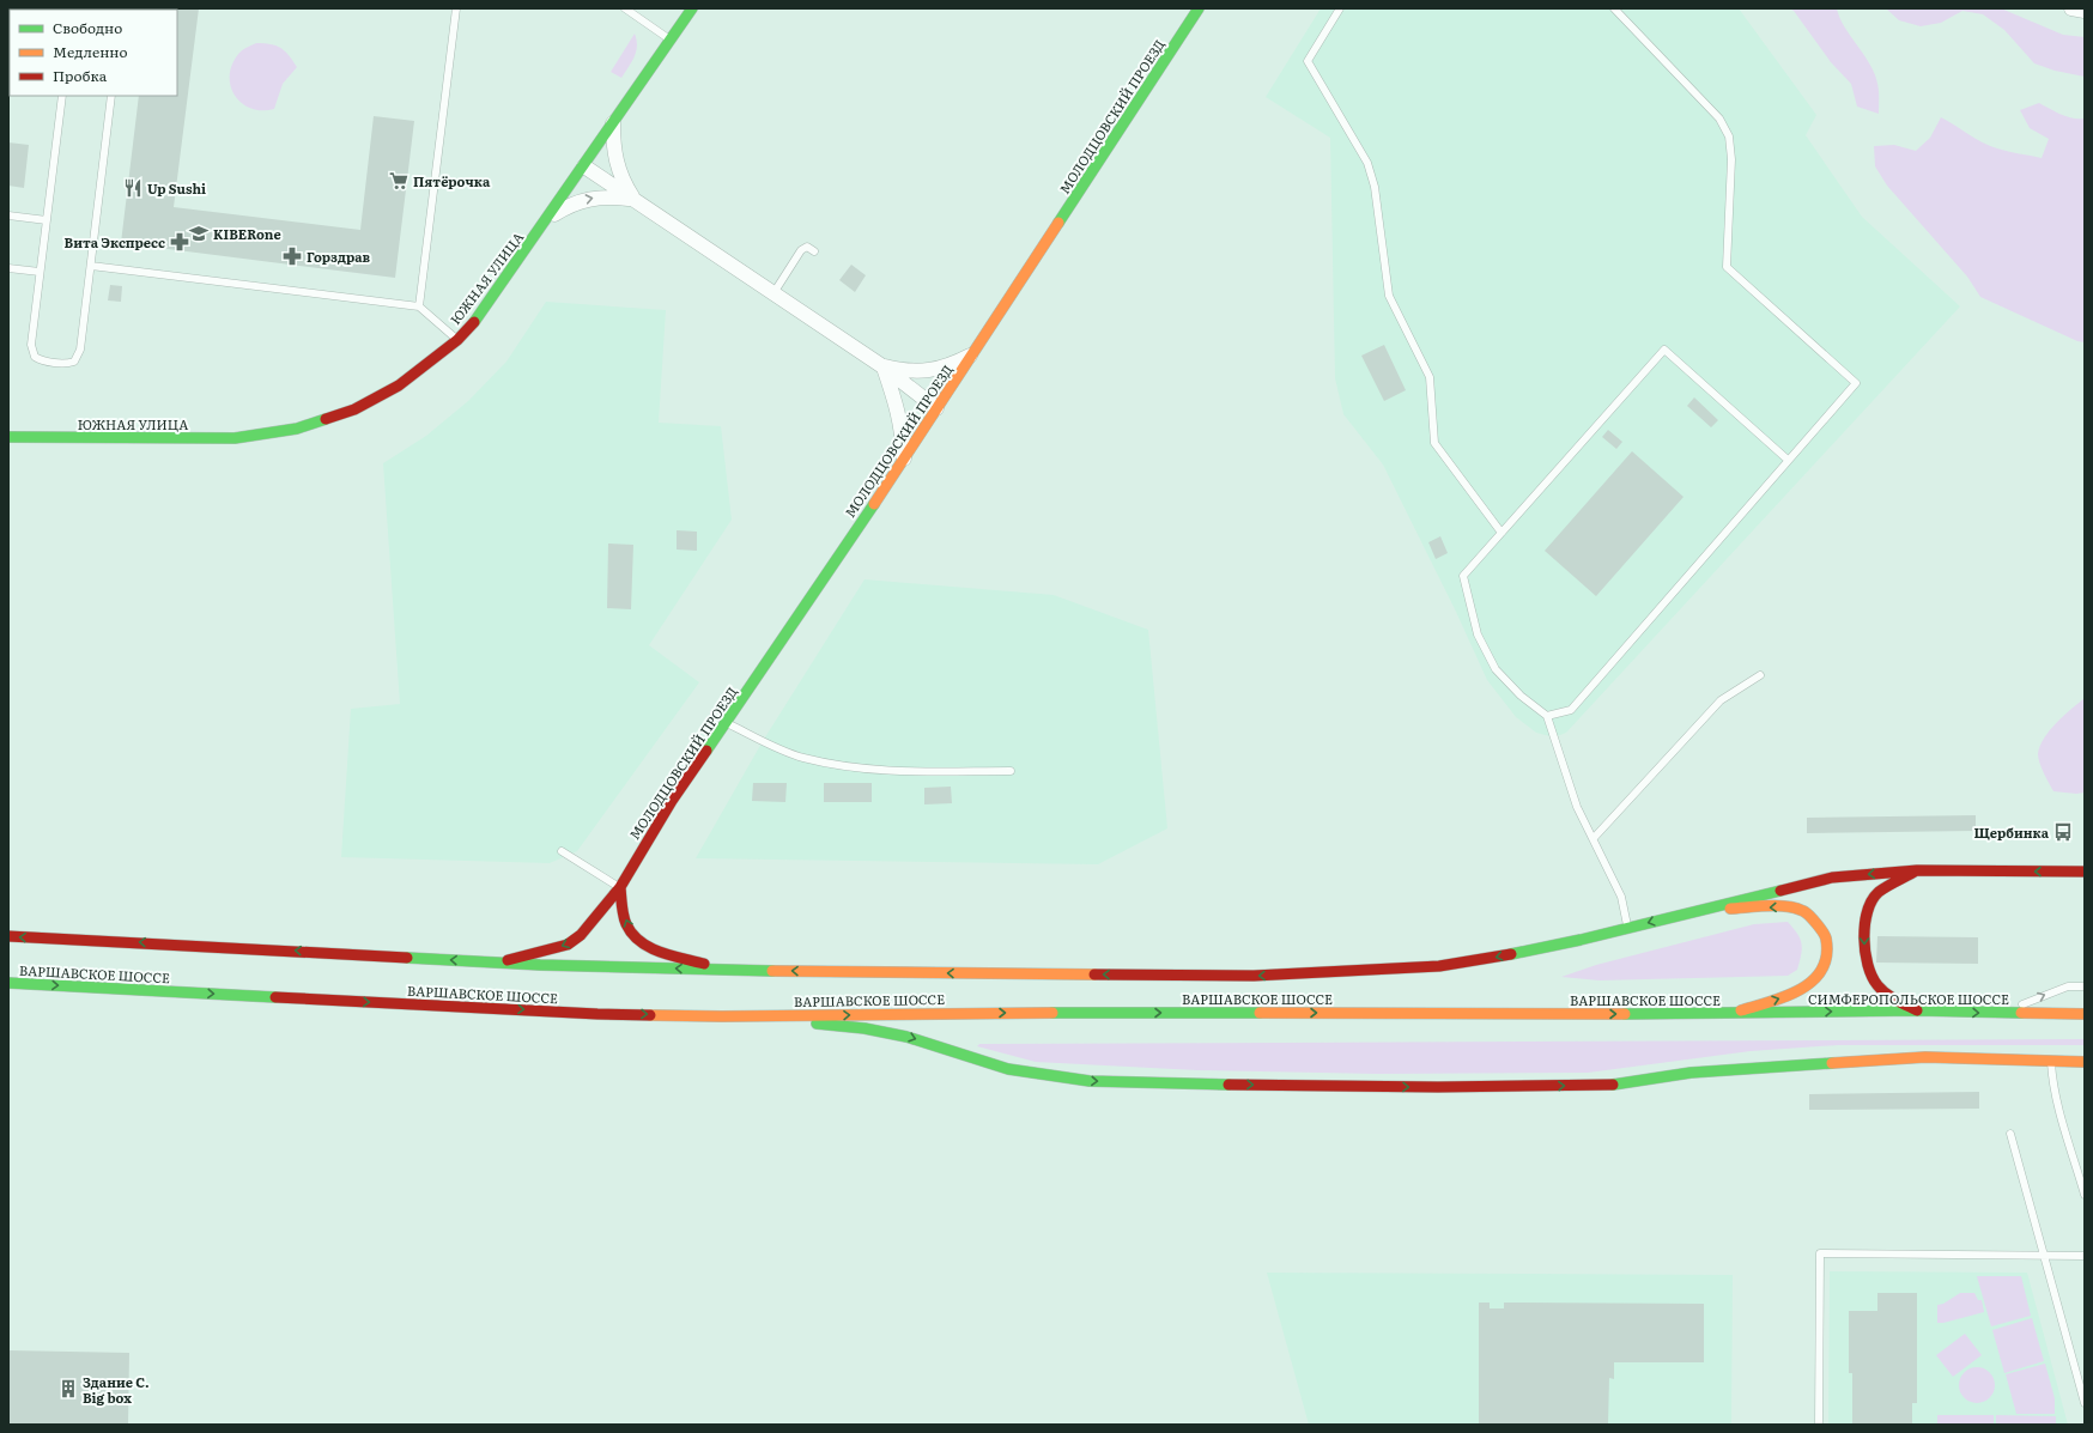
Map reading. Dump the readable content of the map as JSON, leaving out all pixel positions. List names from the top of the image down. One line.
{"streets":{"main road":["МОЛОДЦОВСКИЙ ПРОЕЗД","ЮЖНАЯ УЛИЦА","ВАРШАВСКОЕ ШОССЕ","СИМФЕРОПОЛЬСКОЕ ШОССЕ"]},"crossings":[["МОЛОДЦОВСКИЙ ПРОЕЗД","ВАРШАВСКОЕ ШОССЕ"],["ВАРШАВСКОЕ ШОССЕ","СИМФЕРОПОЛЬСКОЕ ШОССЕ"]],"places":{"supermarket":["Пятёрочка"],"restaurant":["Up Sushi"],"school or university":["KIBERone"],"pharmacy":["Вита Экспресс","Горздрав"],"bus stop":["Щербинка"],"building":["Здание C. Big box"]},"legend":["Свободно","Медленно","Пробка"]}
